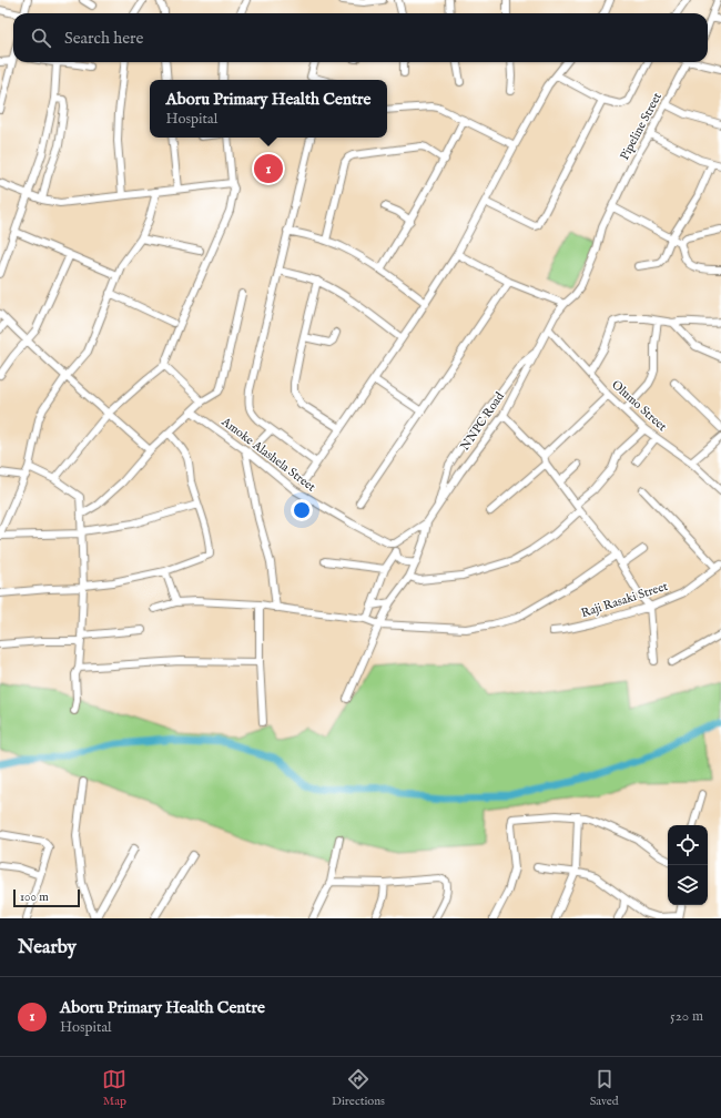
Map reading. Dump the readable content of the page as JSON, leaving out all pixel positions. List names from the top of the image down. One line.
{"streets":{"street":["Pipeline Street","Olumo Street","NNPC Road","Amoke Alashela Street","Raji Rasaki Street"]},"crossings":[["Pipeline Street","NNPC Road"],["Olumo Street","NNPC Road"]],"scale_bar":"100 m","page":{"search":"Search here","popup":["Aboru Primary Health Centre","Hospital"],"pins":"1","scale":"100 m","heading":"Nearby","list":[{"mark":"1","name":"Aboru Primary Health Centre","note":"Hospital","value":"520 m"}],"nav":["Map","Directions","Saved"]}}
